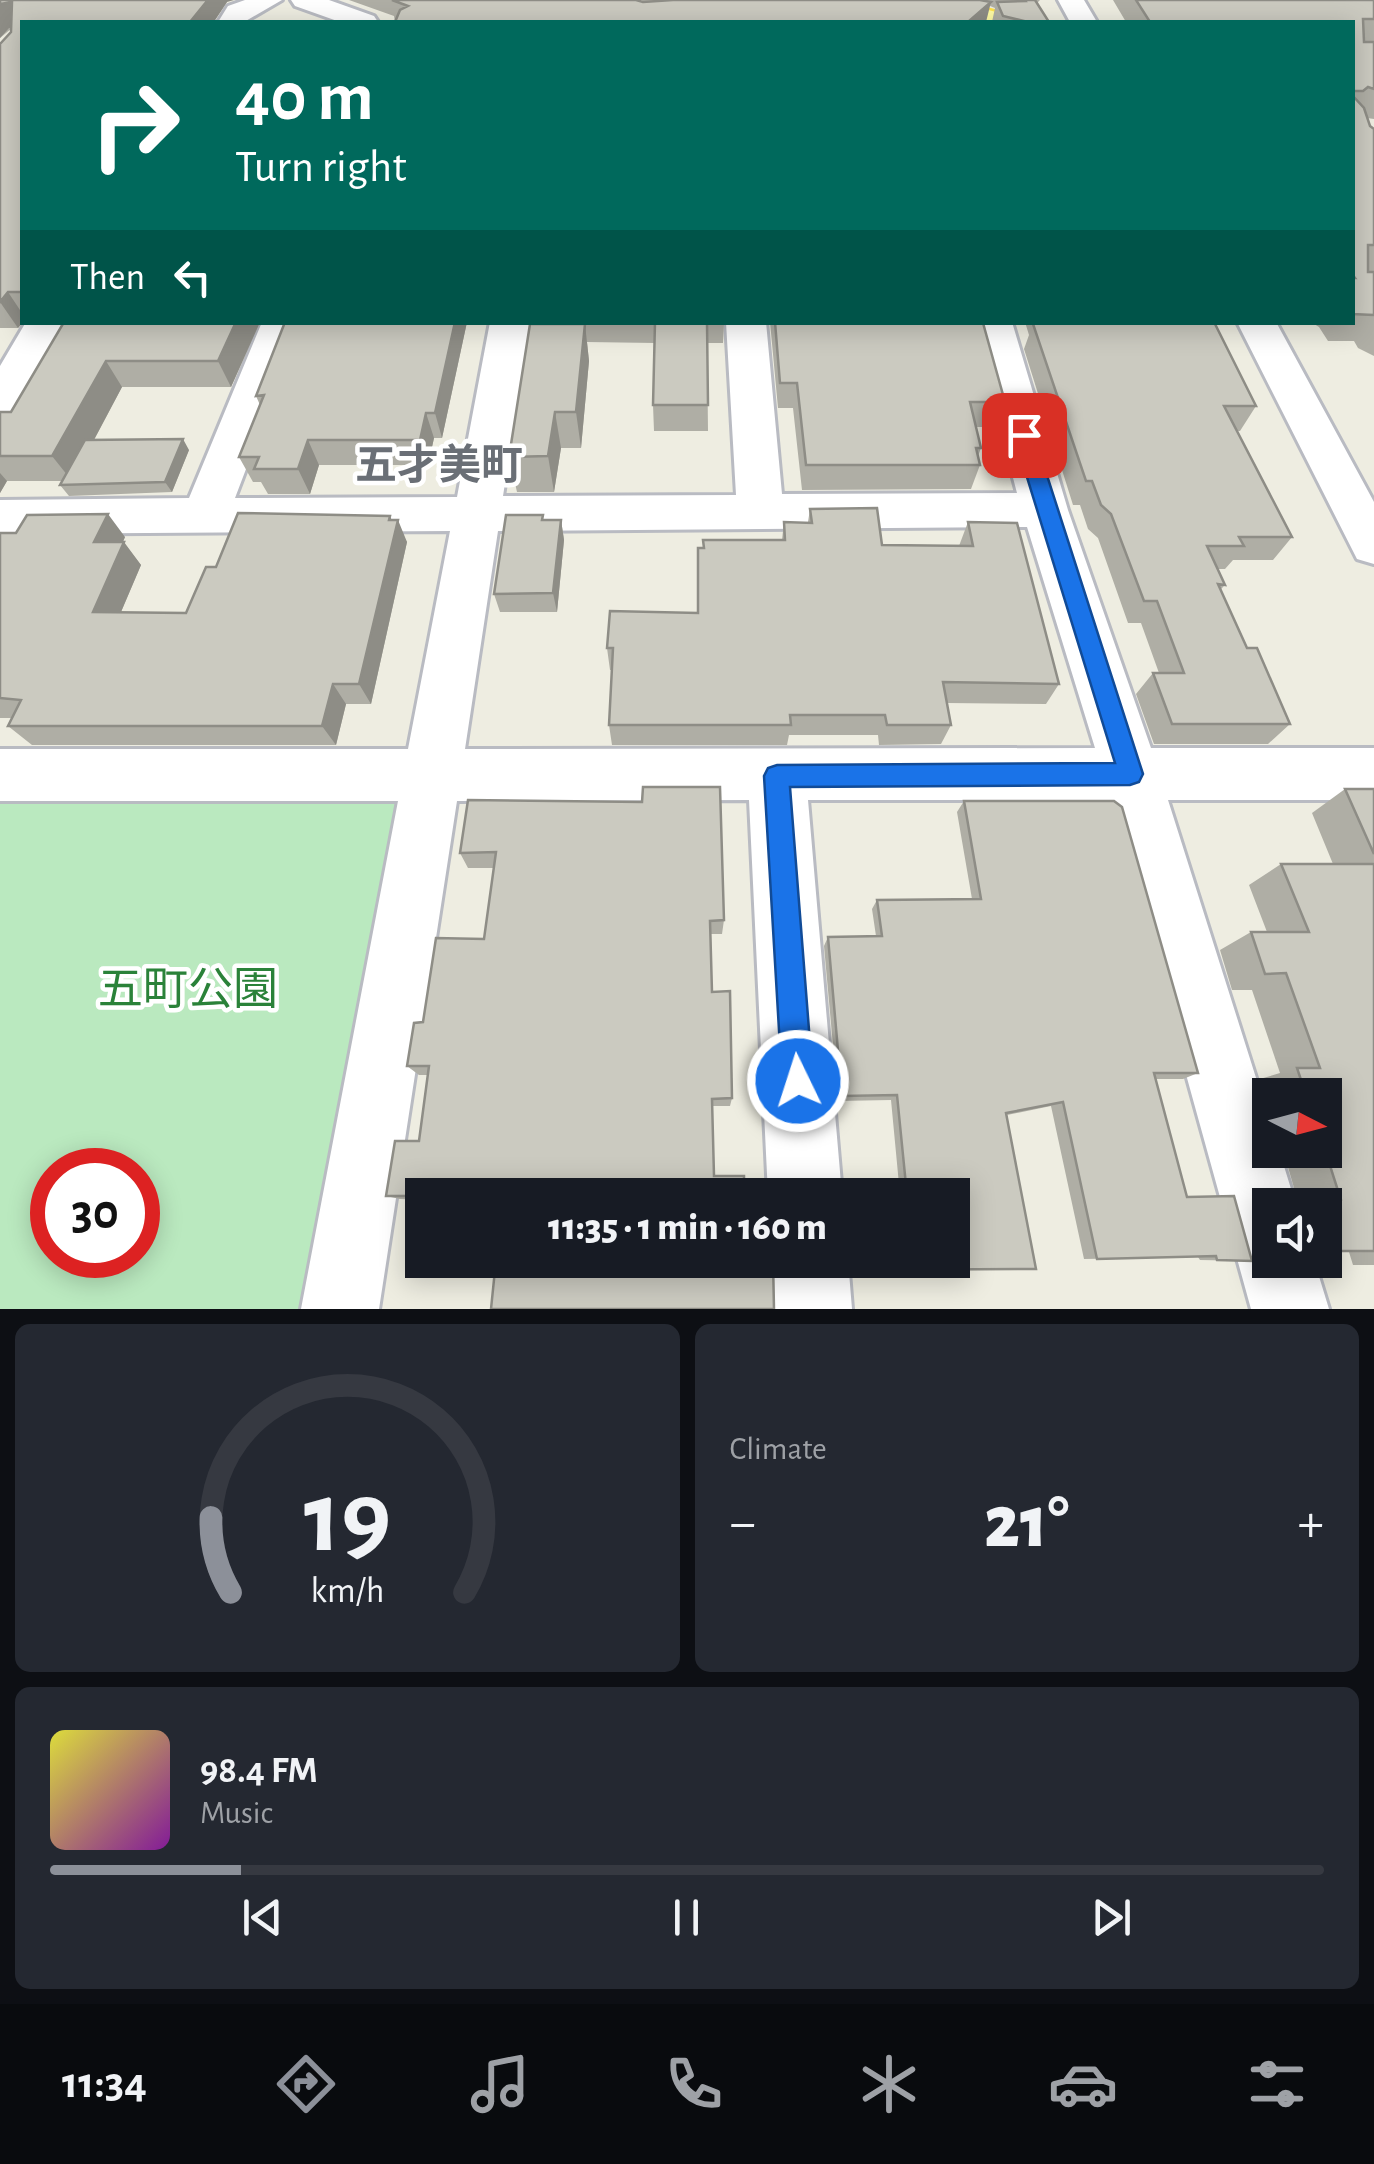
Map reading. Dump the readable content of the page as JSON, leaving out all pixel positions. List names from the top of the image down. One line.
{"districts":["五才美町"],"parks":["五町公園"],"north":"right","page":{"turn":["40 m","Turn right"],"then":"Then","limit":"30","trip":"11:35 · 1 min · 160 m","tile":"Climate","heat":["−","21°","+"],"song":["98.4 FM","Music"],"tabs":"11:34","gauge":["19","km/h"]}}
